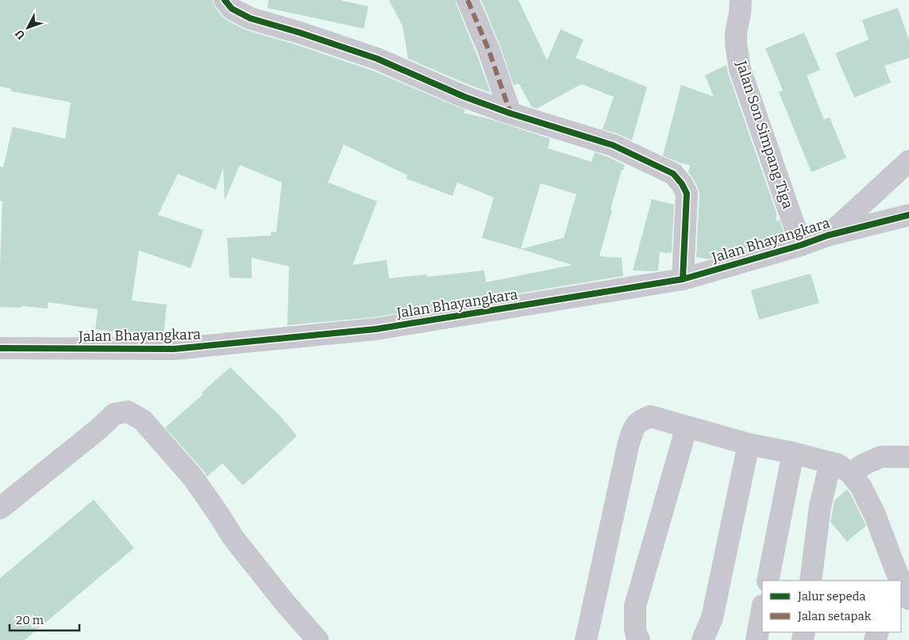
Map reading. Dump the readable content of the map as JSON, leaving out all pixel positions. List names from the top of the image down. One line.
{"streets":{"street":["Jalan Son Simpang Tiga","Jalan Bhayangkara"]},"crossings":[["Jalan Son Simpang Tiga","Jalan Bhayangkara"]],"legend":["Jalur sepeda","Jalan setapak"],"scale_bar":"20 m","north":"bottom left"}
